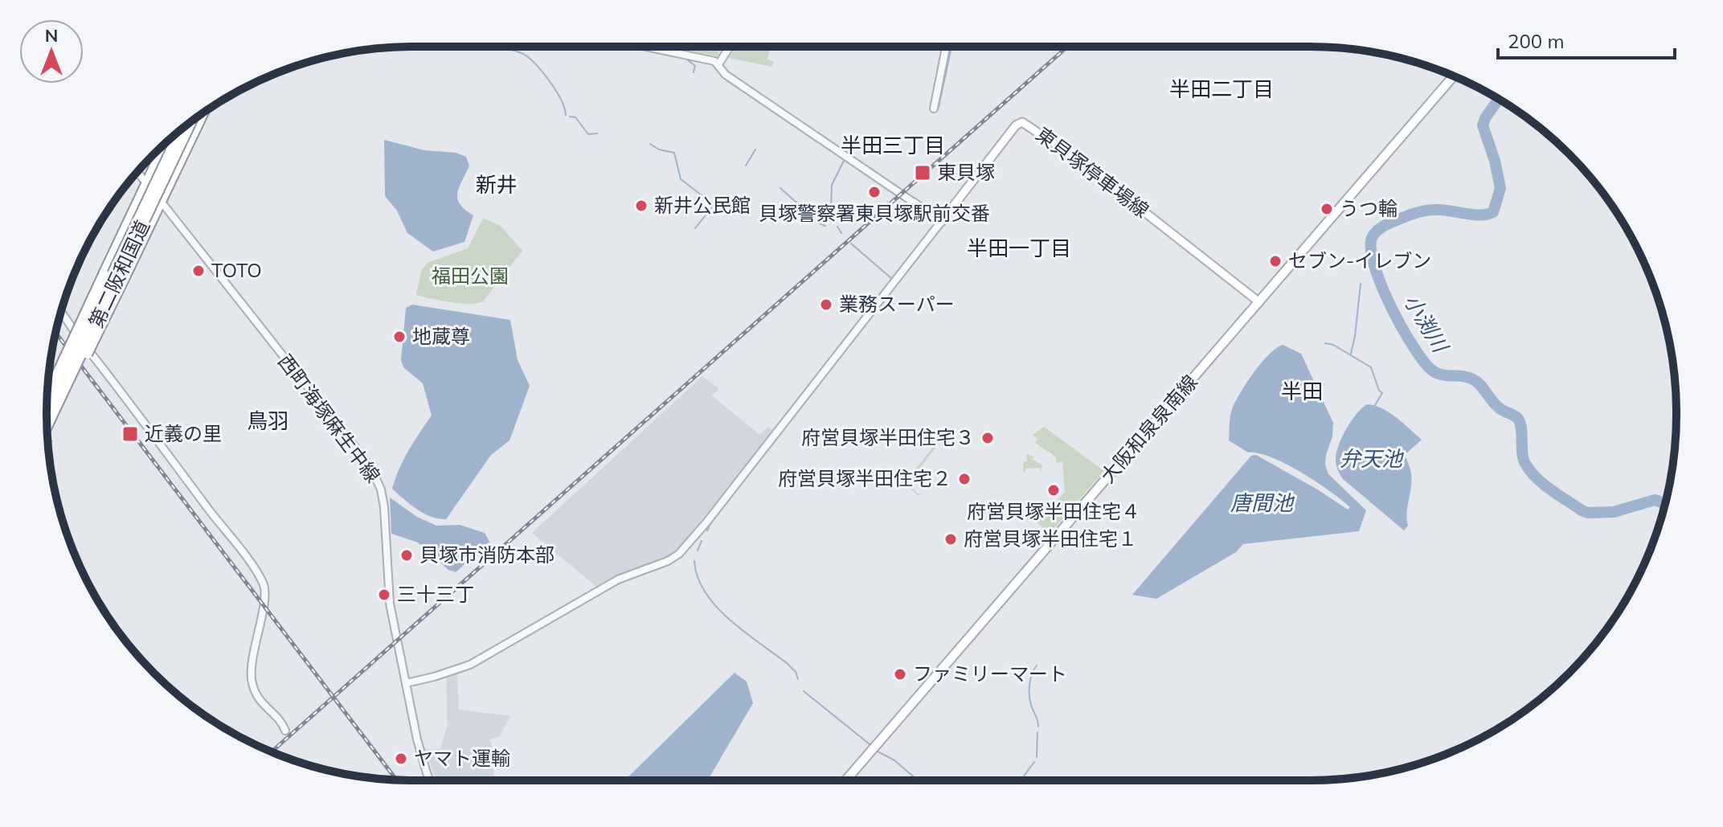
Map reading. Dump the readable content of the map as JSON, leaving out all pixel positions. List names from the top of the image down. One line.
{"streets":{"main road":["東貝塚停車場線","第二阪和国道","大阪和泉泉南線"],"street":["西町海塚麻生中線"]},"crossings":[["東貝塚停車場線","大阪和泉泉南線"]],"districts":["半田二丁目","半田三丁目","新井","半田一丁目","半田","鳥羽"],"water":["小渕川","弁天池","唐間池"],"parks":["福田公園"],"places":{"transit":["東貝塚","近義の里"],"other":["貝塚警察署東貝塚駅前交番","新井公民館","うつ輪","セブン-イレブン","TOTO","業務スーパー","地蔵尊","府営貝塚半田住宅３","府営貝塚半田住宅２","府営貝塚半田住宅４","府営貝塚半田住宅１","貝塚市消防本部","三十三丁","ファミリーマート","ヤマト運輸"]},"scale_bar":"200 m","north":"top"}
